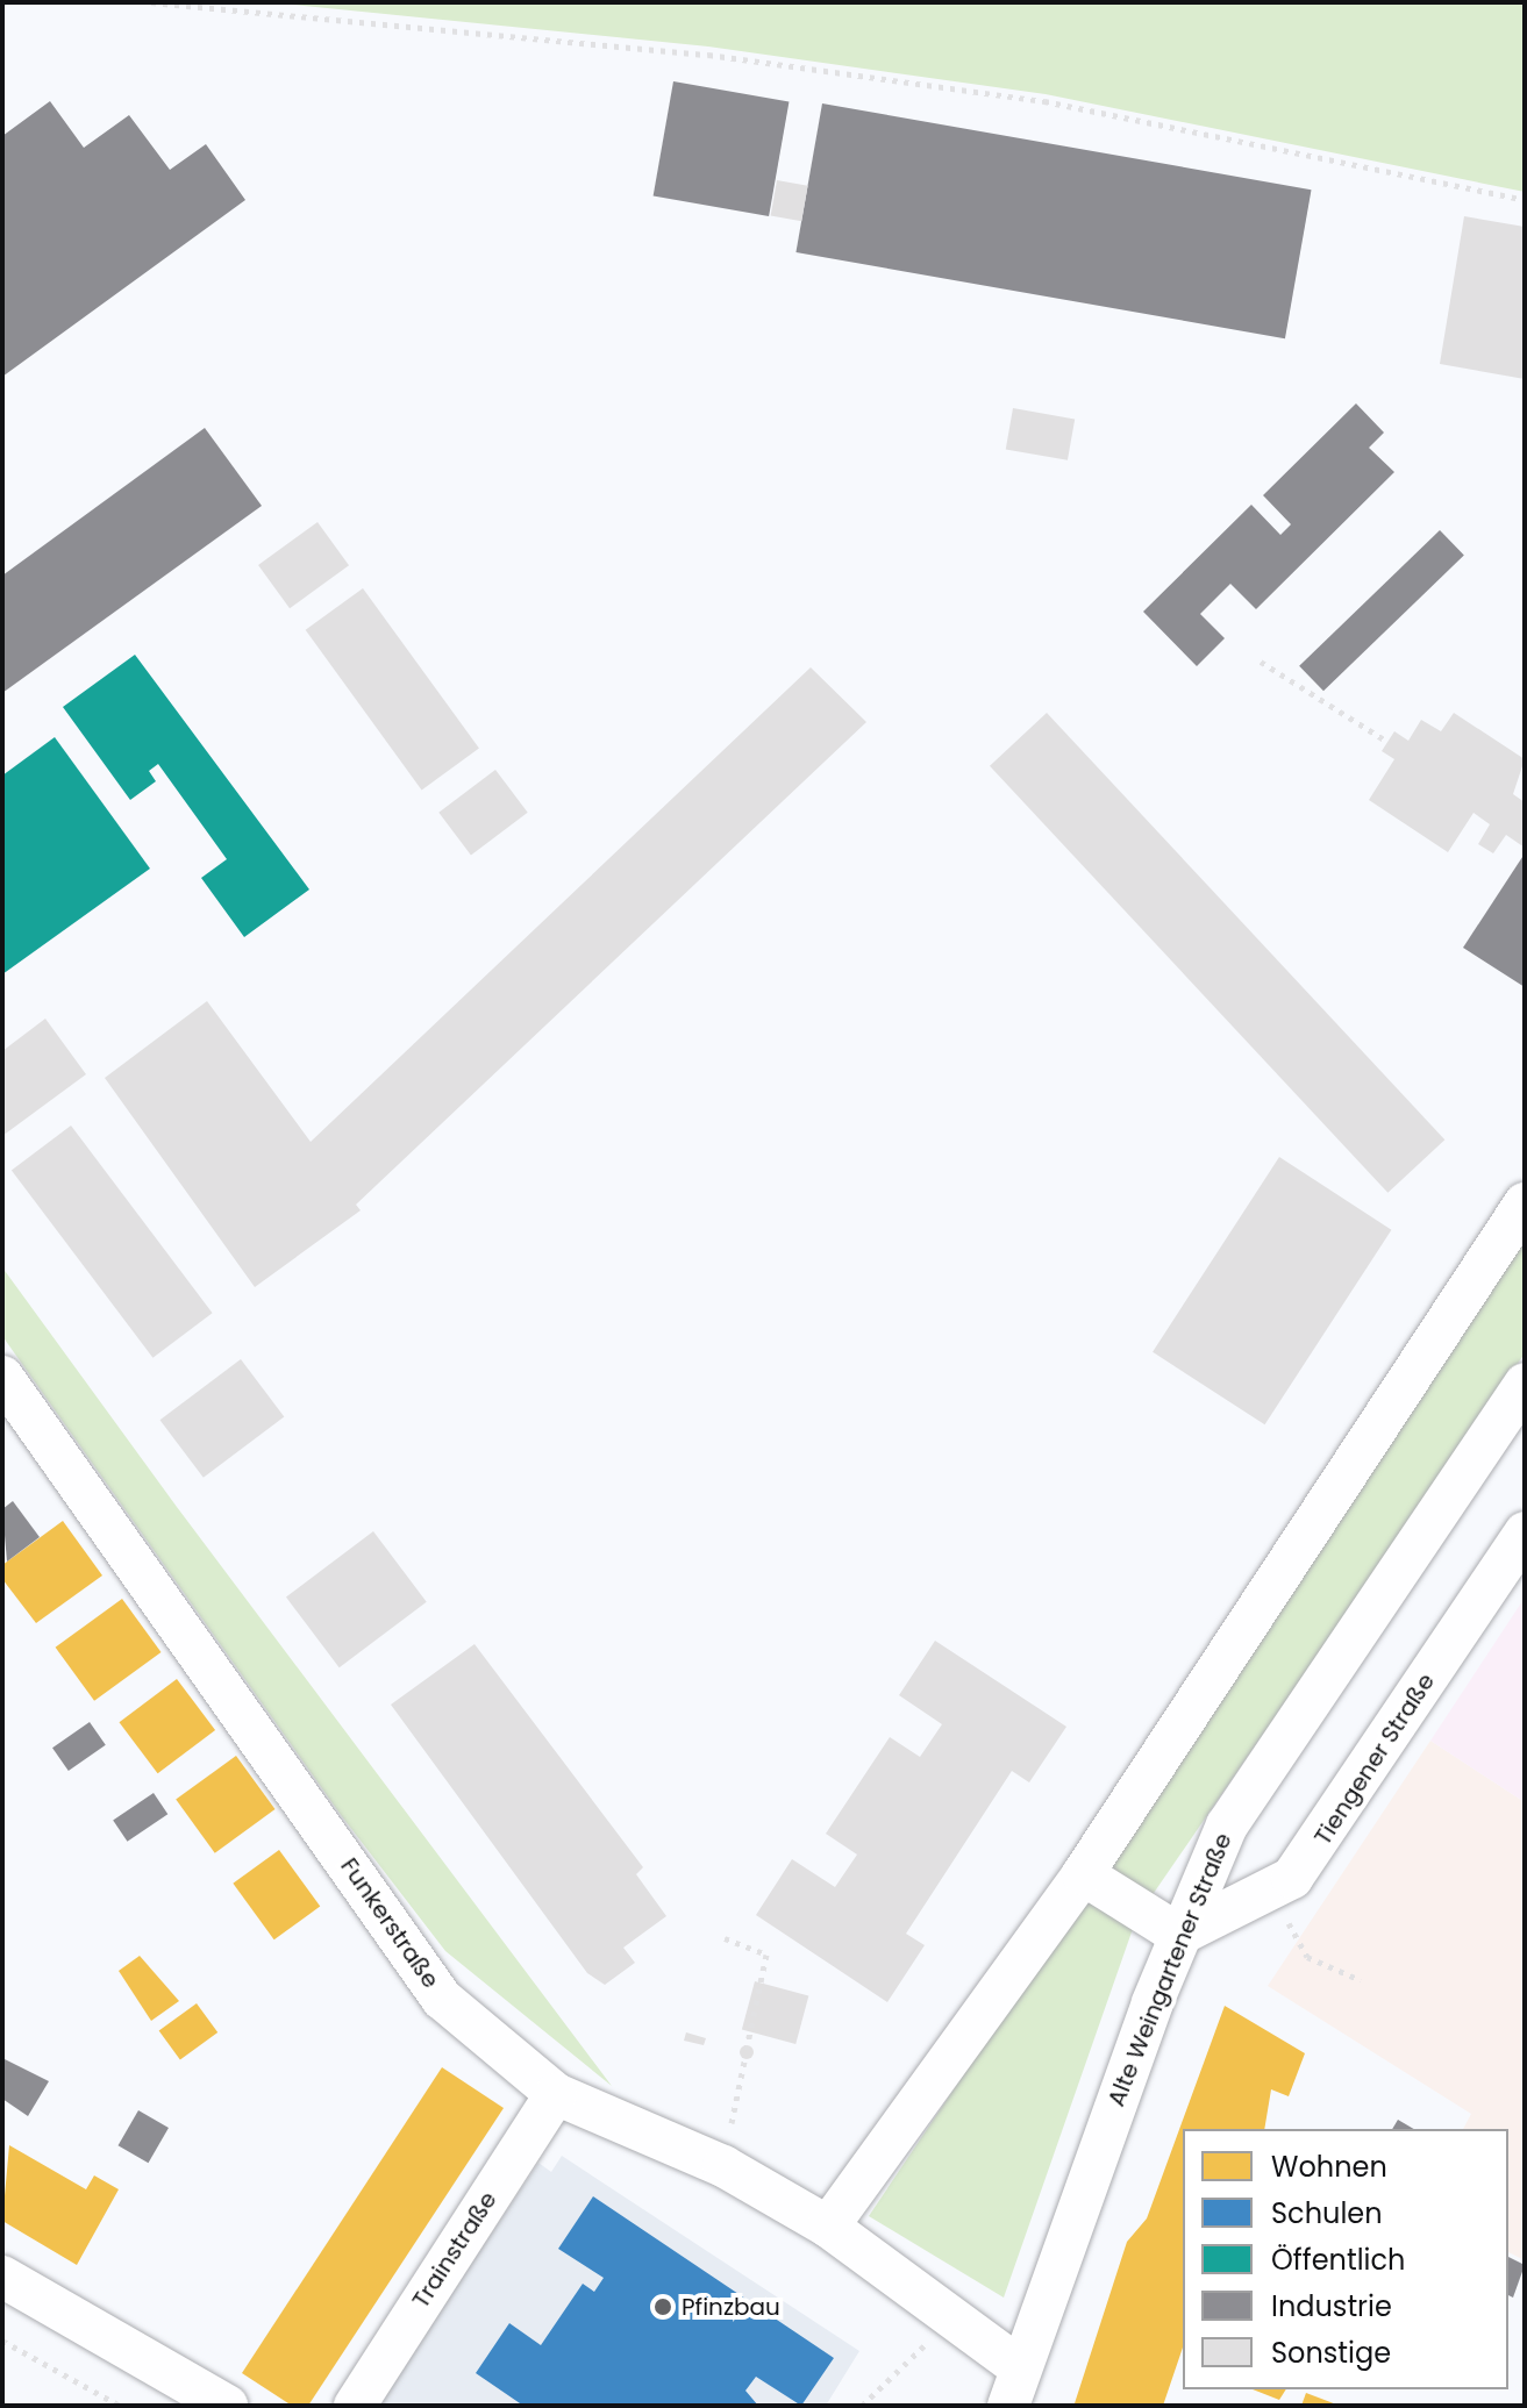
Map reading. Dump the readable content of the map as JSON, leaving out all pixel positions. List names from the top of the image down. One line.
{"streets":{"street":["Tiengener Straße","Funkerstraße","Alte Weingartener Straße","Trainstraße"]},"crossings":[["Tiengener Straße","Alte Weingartener Straße"],["Funkerstraße","Alte Weingartener Straße"],["Funkerstraße","Trainstraße"]],"places":["Pfinzbau"],"legend":["Wohnen","Schulen","Öffentlich","Industrie","Sonstige"]}
